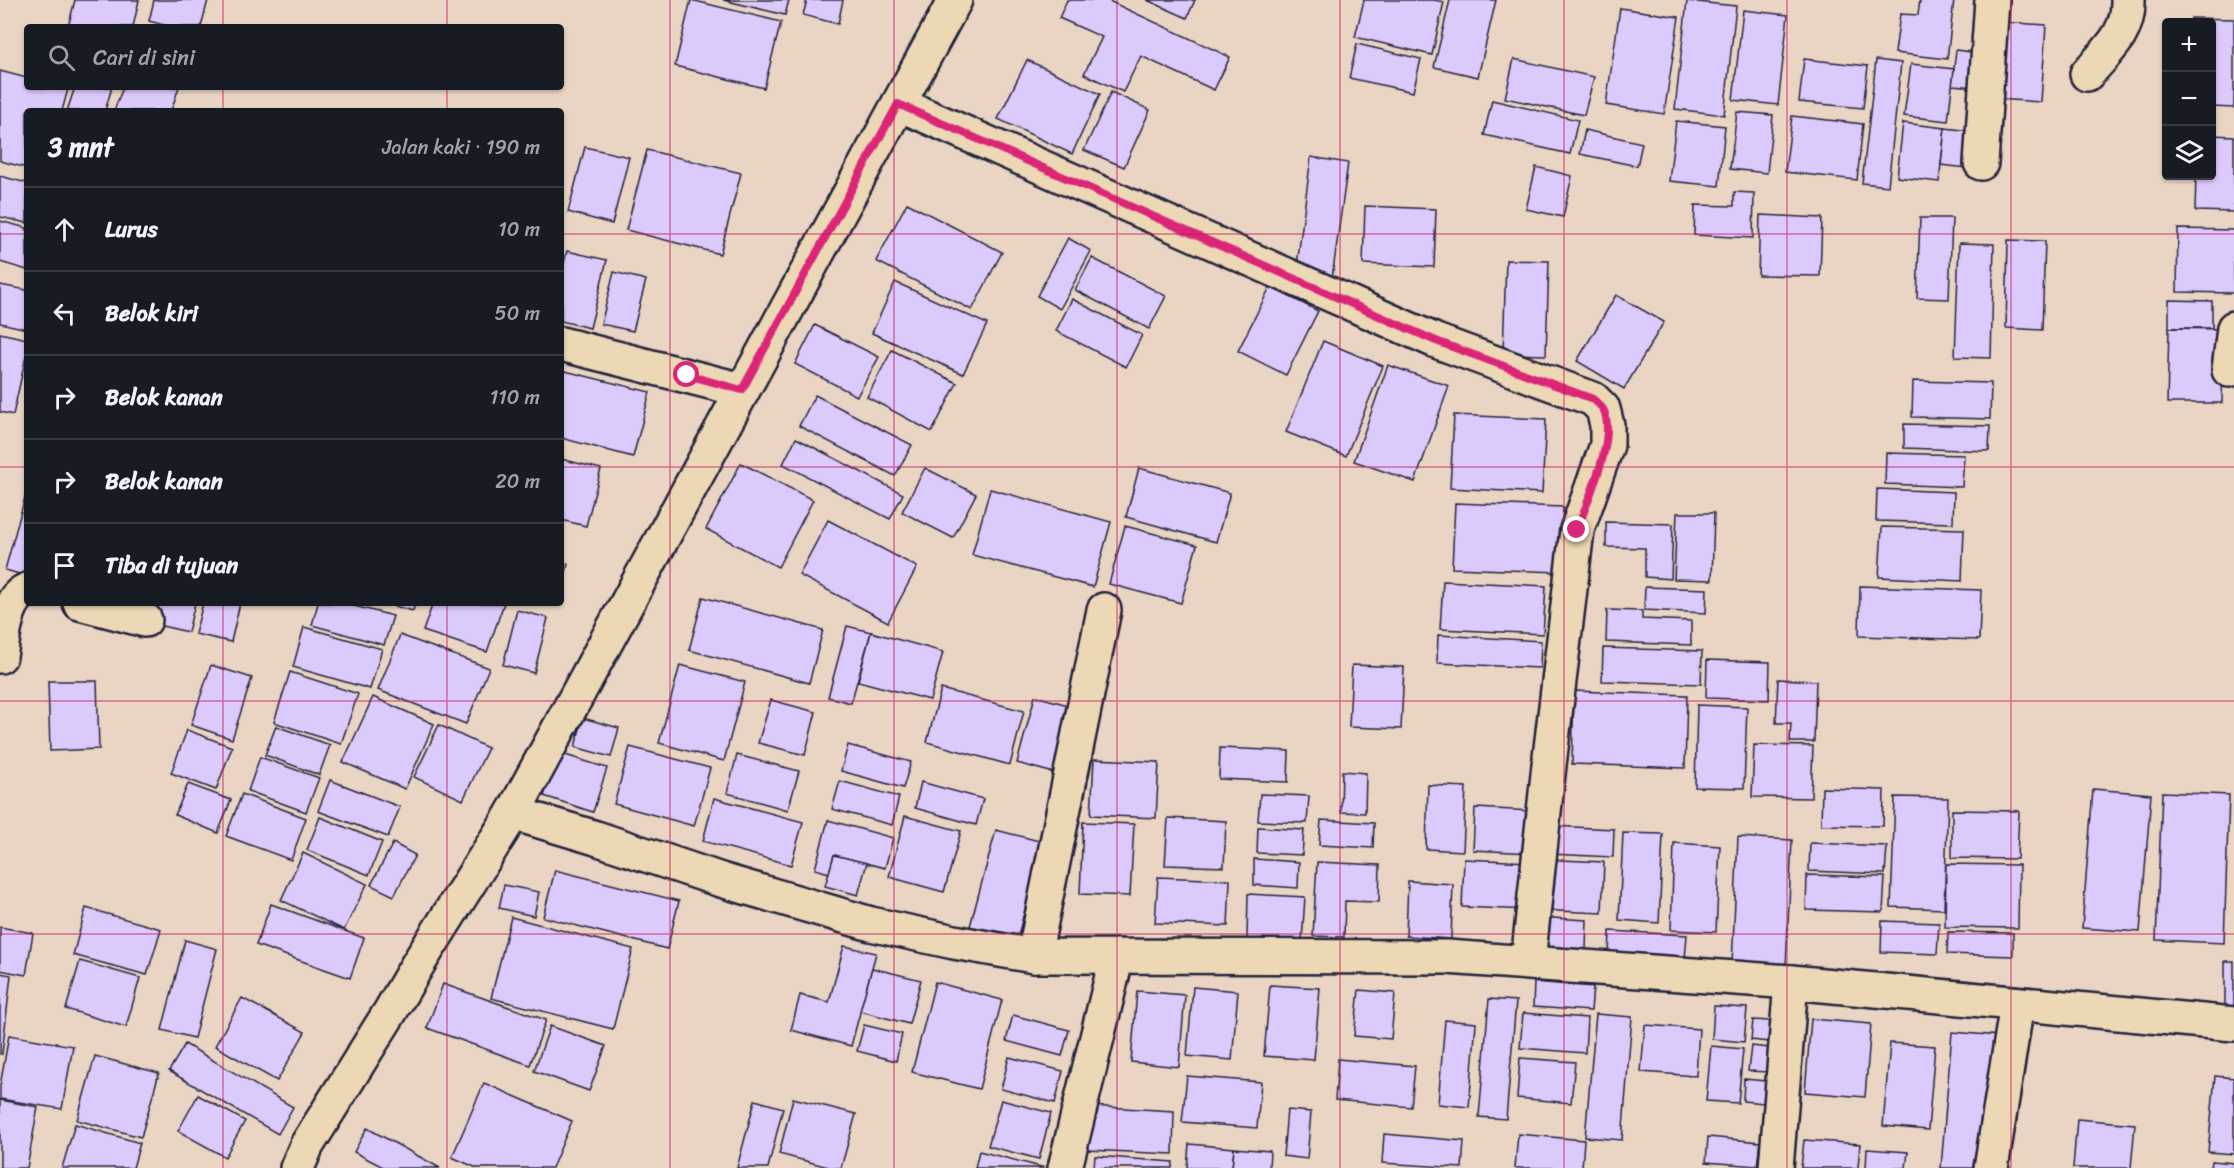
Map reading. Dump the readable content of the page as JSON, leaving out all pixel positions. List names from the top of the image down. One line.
{"page":{"map_buttons":["+","−"],"search":"Cari di sini","heading":["3 mnt","Jalan kaki · 190 m"],"list":[["Lurus","10 m"],["Belok kiri","50 m"],["Belok kanan","110 m"],["Belok kanan","20 m"],"Tiba di tujuan"]}}
